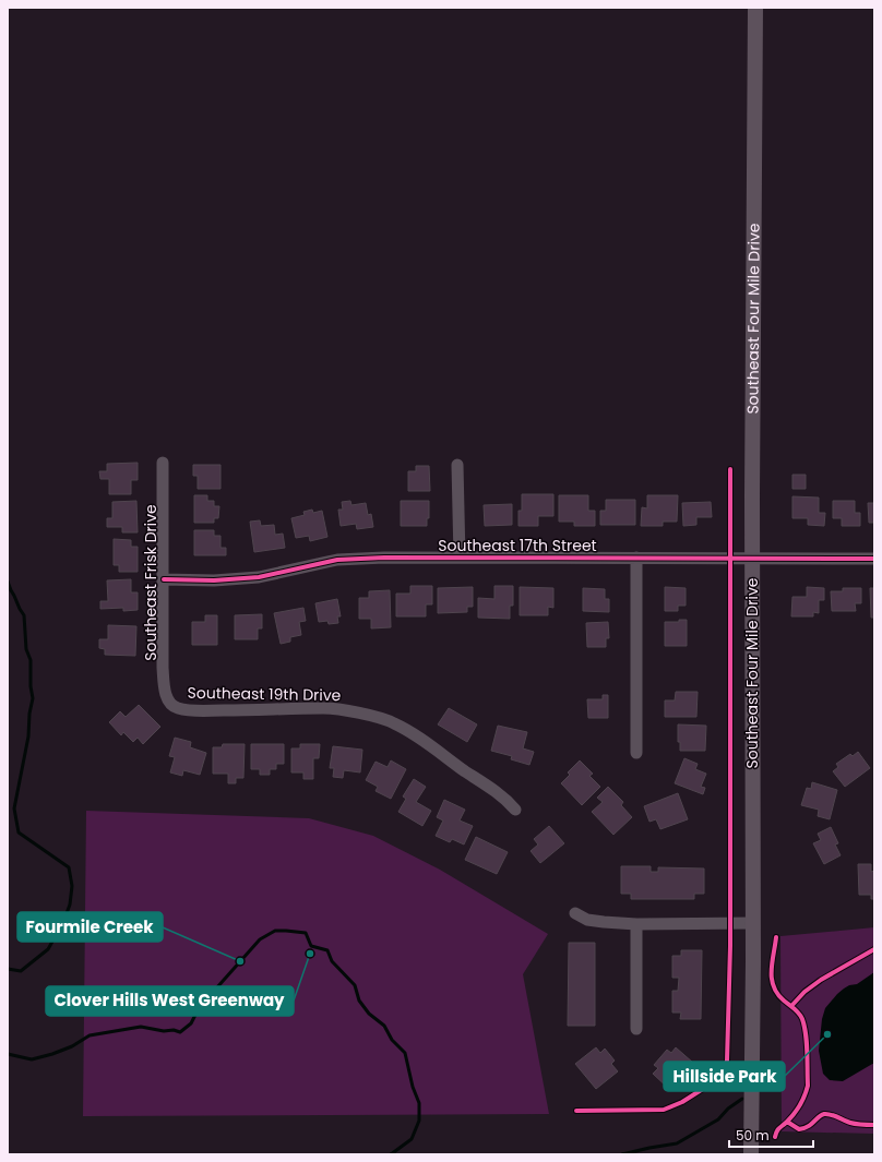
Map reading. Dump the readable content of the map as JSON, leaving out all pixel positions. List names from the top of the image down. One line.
{"streets":{"main road":["Southeast Four Mile Drive"],"street":["Southeast 17th Street","Southeast Frisk Drive","Southeast 19th Drive"]},"crossings":[["Southeast Four Mile Drive","Southeast 17th Street"],["Southeast 17th Street","Southeast Frisk Drive"],["Southeast Frisk Drive","Southeast 19th Drive"]],"places":["Clover Hills West Greenway","Fourmile Creek","Hillside Park"],"scale_bar":"50 m"}
